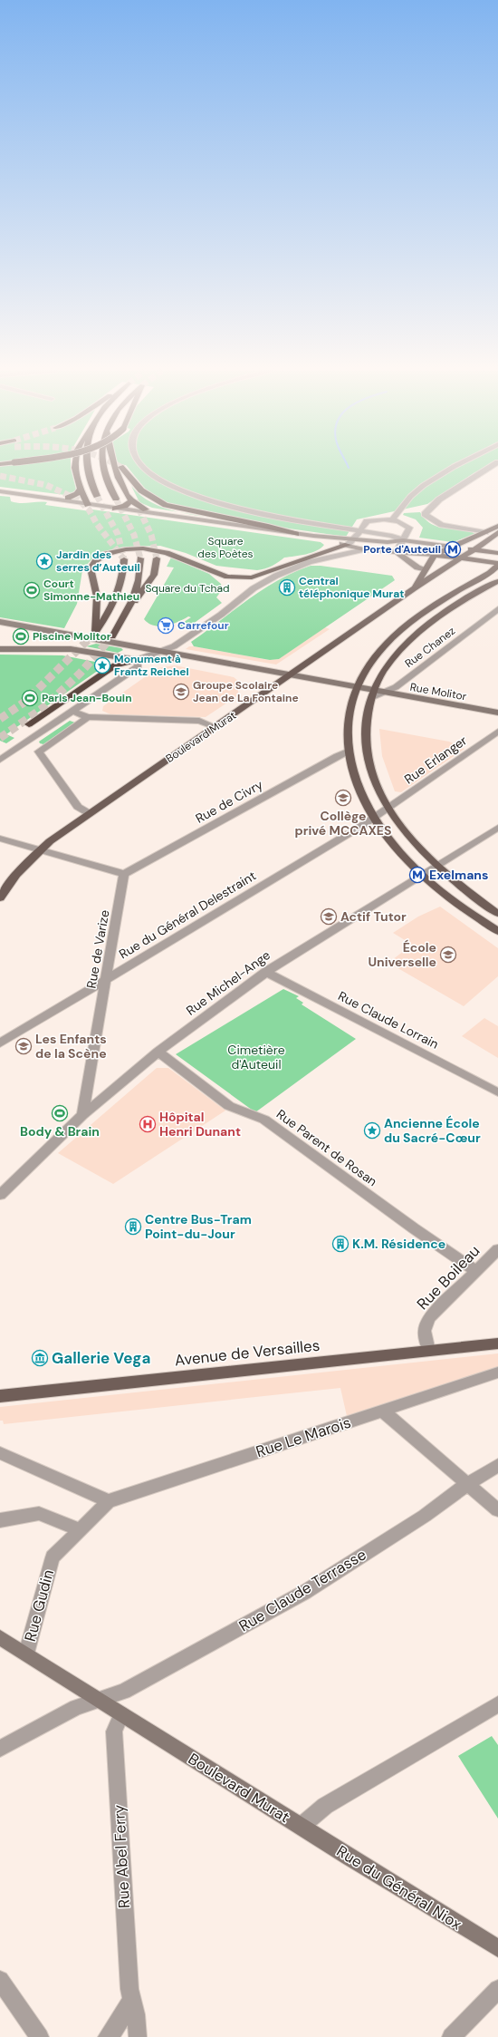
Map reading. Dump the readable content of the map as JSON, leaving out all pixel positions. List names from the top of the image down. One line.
{"streets":{"main road":["Rue Molitor","Boulevard Murat","Avenue de Versailles","Rue du Général Niox"],"street":["Rue Chanez","Rue Erlanger","Rue de Civry","Rue du Général Delestraint","Rue de Varize","Rue Michel-Ange","Rue Claude Lorrain","Rue Parent de Rosan","Rue Boileau","Rue Le Marois","Rue Claude Terrasse","Rue Gudin","Rue Abel Ferry"]},"crossings":[["Rue Chanez","Rue Molitor"],["Rue Molitor","Boulevard Murat"],["Boulevard Murat","Rue Claude Terrasse"],["Boulevard Murat","Rue Gudin"],["Boulevard Murat","Rue Abel Ferry"],["Boulevard Murat","Rue du Général Niox"],["Rue Erlanger","Rue du Général Delestraint"],["Rue de Civry","Rue de Varize"],["Rue du Général Delestraint","Rue de Varize"],["Rue de Varize","Rue Michel-Ange"],["Rue Michel-Ange","Rue Claude Lorrain"],["Rue Michel-Ange","Rue Parent de Rosan"],["Rue Parent de Rosan","Rue Boileau"],["Rue Boileau","Avenue de Versailles"]],"parks":["Square des Poètes","Square du Tchad","Cimetière d'Auteuil"],"places":{"metro station":["Porte d'Auteuil","Exelmans"],"place":["Jardin des serres d’Auteuil","Monument à Frantz Reichel","Ancienne École du Sacré-Cœur"],"building":["Central téléphonique Murat","Centre Bus-Tram Point-du-Jour","K.M. Résidence"],"sports":["Court Simonne-Mathieu","Piscine Molitor","Paris Jean-Bouin","Body & Brain"],"supermarket":["Carrefour"],"school or university":["Groupe Scolaire Jean de La Fontaine","Collège privé MCCAXES","Actif Tutor","École Universelle","Les Enfants de la Scène"],"hospital":["Hôpital Henri Dunant"],"museum":["Gallerie Vega"]}}
